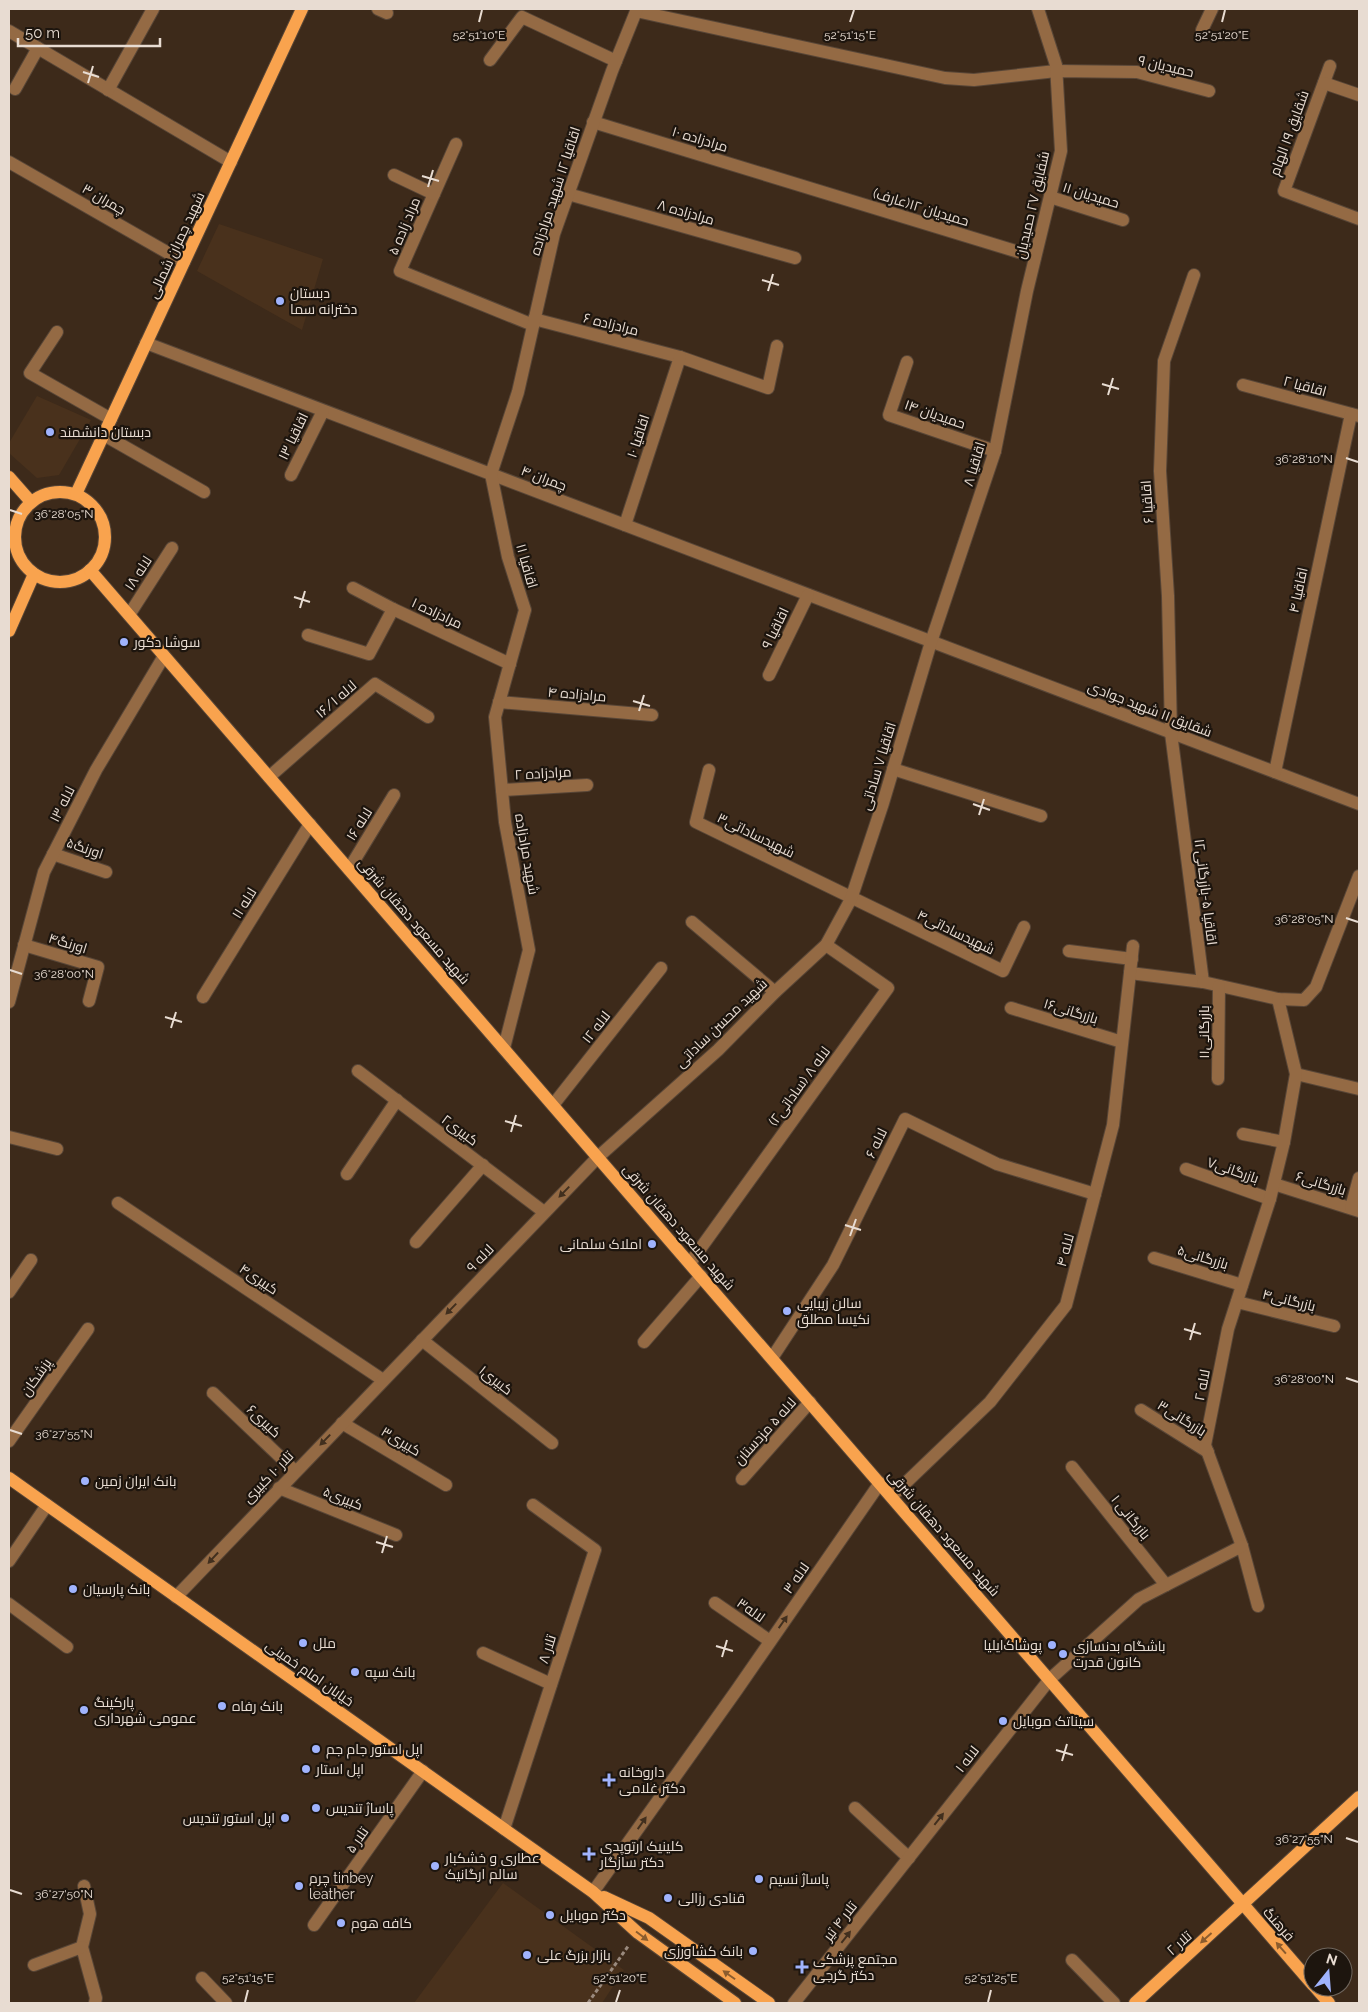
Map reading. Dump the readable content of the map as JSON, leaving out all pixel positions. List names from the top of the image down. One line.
{"streets":{"main road":["شهید چمران شمالی","شهید مسعود دهقان شرقی","خیابان امام خمینی","فرهنگ","تلار ۲"],"street":["حمیدیان ۹","شقایق ۱۹ الهام","مرادزاده ۱۰","اقاقیا ۱۲ شهید مرادزاده","حمیدیان ۱۱","چمران ۳","شقایق ۲۷ حمیدیان","حمیدیان ۱۲(عارف)","مرادزاده ۸","مراد زاده ۵","مرادزاده ۶","اقاقیا ۲","حمیدیان ۱۴","اقاقیا ۱۳","اقاقیا ۱۰","اقاقیا ۸","چمران ۴","اقاقیا ۶","اقاقیا ۱۱","لاله ۱۸","اقاقیا ۴","مرادزاده ۱","اقاقیا ۹","مرادزاده ۴","لاله ۱۶/۱","شقایق ۱۱ شهید جوادی","اقاقیا ۷ ساداتی","مرادزاده ۲","لاله ۱۳","لاله ۱۶","شهیدساداتی۳","اورنگ۵","شهید مرادزاده","اقاقیا ۵-بازرگانی۱۲","لاله ۱۱","شهیدساداتی۴","اورنگ۴","بازرگانی۱۶","شهید محسن ساداتی","لاله ۱۲","بازرگانی۱۱","لاله ۸ (ساداتی۲)","کبیری۲","لاله ۶","بازرگانی۷","بازرگانی۶","لاله ۴","بازرگانی۵","لاله ۹","کبیری۴","بازرگانی۴","پزشکان","کبیری۱","لاله ۲","بازرگانی۳","کبیری۶","لاله ۵ مزدستان","کبیری۳","تلار ۱۰ کبیری","کبیری۵","بازرگانی ۱","لاله ۳","لاله۳","تلار ۸","لاله ۱","تلار ۵","تلار ۴ تیر"]},"crossings":[["حمیدیان ۹","اقاقیا ۱۲ شهید مرادزاده"],["حمیدیان ۹","شقایق ۲۷ حمیدیان"],["مرادزاده ۱۰","اقاقیا ۱۲ شهید مرادزاده"],["مرادزاده ۱۰","حمیدیان ۱۲(عارف)"],["اقاقیا ۱۲ شهید مرادزاده","مرادزاده ۸"],["اقاقیا ۱۲ شهید مرادزاده","مراد زاده ۵"],["اقاقیا ۱۲ شهید مرادزاده","مرادزاده ۶"],["اقاقیا ۱۲ شهید مرادزاده","چمران ۴"],["اقاقیا ۱۲ شهید مرادزاده","اقاقیا ۱۱"],["حمیدیان ۱۱","شقایق ۲۷ حمیدیان"],["چمران ۳","شهید چمران شمالی"],["شقایق ۲۷ حمیدیان","حمیدیان ۱۲(عارف)"],["شقایق ۲۷ حمیدیان","اقاقیا ۸"],["مراد زاده ۵","مرادزاده ۶"],["شهید چمران شمالی","چمران ۴"],["شهید چمران شمالی","شهید مسعود دهقان شرقی"],["مرادزاده ۶","اقاقیا ۱۰"],["اقاقیا ۲","اقاقیا ۴"],["حمیدیان ۱۴","اقاقیا ۸"],["اقاقیا ۱۳","چمران ۴"],["اقاقیا ۱۰","چمران ۴"],["اقاقیا ۸","چمران ۴"],["اقاقیا ۸","شقایق ۱۱ شهید جوادی"],["اقاقیا ۸","اقاقیا ۷ ساداتی"],["چمران ۴","اقاقیا ۱۱"],["چمران ۴","اقاقیا ۹"],["چمران ۴","شقایق ۱۱ شهید جوادی"],["چمران ۴","اقاقیا ۷ ساداتی"],["اقاقیا ۶","شقایق ۱۱ شهید جوادی"],["اقاقیا ۶","اقاقیا ۵-بازرگانی۱۲"],["اقاقیا ۱۱","مرادزاده ۱"],["اقاقیا ۱۱","شهید مرادزاده"],["لاله ۱۸","شهید مسعود دهقان شرقی"],["اقاقیا ۴","شقایق ۱۱ شهید جوادی"],["مرادزاده ۱","شهید مرادزاده"],["مرادزاده ۴","شهید مرادزاده"],["لاله ۱۶/۱","شهید مسعود دهقان شرقی"],["شقایق ۱۱ شهید جوادی","اقاقیا ۷ ساداتی"],["شقایق ۱۱ شهید جوادی","اقاقیا ۵-بازرگانی۱۲"],["اقاقیا ۷ ساداتی","شهیدساداتی۳"],["اقاقیا ۷ ساداتی","شهیدساداتی۴"],["اقاقیا ۷ ساداتی","شهید محسن ساداتی"],["مرادزاده ۲","شهید مرادزاده"],["لاله ۱۳","اورنگ۵"],["لاله ۱۳","شهید مسعود دهقان شرقی"],["لاله ۱۳","اورنگ۴"],["لاله ۱۶","شهید مسعود دهقان شرقی"],["شهیدساداتی۳","شهیدساداتی۴"],["شهیدساداتی۳","شهید محسن ساداتی"],["شهید مرادزاده","شهید مسعود دهقان شرقی"],["لاله ۱۱","شهید مسعود دهقان شرقی"],["شهید مسعود دهقان شرقی","شهید محسن ساداتی"],["شهید مسعود دهقان شرقی","لاله ۱۲"],["شهید مسعود دهقان شرقی","لاله ۸ (ساداتی۲)"],["شهید مسعود دهقان شرقی","لاله ۶"],["شهید مسعود دهقان شرقی","لاله ۴"],["شهید مسعود دهقان شرقی","لاله ۹"],["شهید مسعود دهقان شرقی","لاله ۵ مزدستان"],["شهید مسعود دهقان شرقی","لاله ۳"],["شهید مسعود دهقان شرقی","لاله ۱"],["شهید مسعود دهقان شرقی","فرهنگ"],["شهید مسعود دهقان شرقی","تلار ۲"],["شهیدساداتی۴","شهید محسن ساداتی"],["بازرگانی۱۶","لاله ۴"],["شهید محسن ساداتی","لاله ۸ (ساداتی۲)"],["شهید محسن ساداتی","لاله ۹"],["کبیری۲","لاله ۹"],["لاله ۶","لاله ۴"],["بازرگانی۷","لاله ۲"],["بازرگانی۶","لاله ۲"],["بازرگانی۵","لاله ۲"],["لاله ۹","کبیری۴"],["لاله ۹","کبیری۱"],["لاله ۹","تلار ۱۰ کبیری"],["کبیری۴","تلار ۱۰ کبیری"],["بازرگانی۴","لاله ۲"],["لاله ۲","بازرگانی۳"],["کبیری۶","تلار ۱۰ کبیری"],["کبیری۳","تلار ۱۰ کبیری"],["تلار ۱۰ کبیری","کبیری۵"],["تلار ۱۰ کبیری","خیابان امام خمینی"],["لاله ۳","لاله۳"],["لاله ۳","خیابان امام خمینی"],["تلار ۸","خیابان امام خمینی"],["خیابان امام خمینی","تلار ۵"],["لاله ۱","تلار ۴ تیر"],["فرهنگ","تلار ۲"]],"one_way":["تلار ۱۰ کبیری","لاله ۳","لاله ۱","تلار ۴ تیر","فرهنگ","تلار ۲"],"places":{"other":["دبستان دخترانه سما","دبستان دانشمند","سوشا دکور","املاک سلمانی","سالن زیبایی نکیسا مطلق","بانک ایران زمین","بانک پارسیان","ملل","پوشاک‌ایلیا","باشگاه بدنسازی کانون قدرت","بانک سپه","بانک رفاه","پارکینگ عمومی شهرداری","سیناتک موبایل","اپل استور جام جم","اپل استار","پاساژ تندیس","اپل استور تندیس","عطاری و خشکبار سالم ارگانیک","پاساژ نسیم","چرم tinbey leather","قنادی رزالی","دکتر موبایل","کافه هوم","بانک کشاورزی","بازار بزرگ علی"],"health":["داروخانه دکتر غلامی","کلینیک ارتوپدی دکتر سازگار","مجتمع پزشکی دکتر گرجی"]},"scale_bar":"50 m","north":"top","coordinates":["52°51'10\"E","52°51'15\"E","52°51'20\"E","36°28'10\"N","36°28'05\"N","36°28'00\"N","36°27'55\"N","36°27'50\"N","52°51'25\"E"]}
